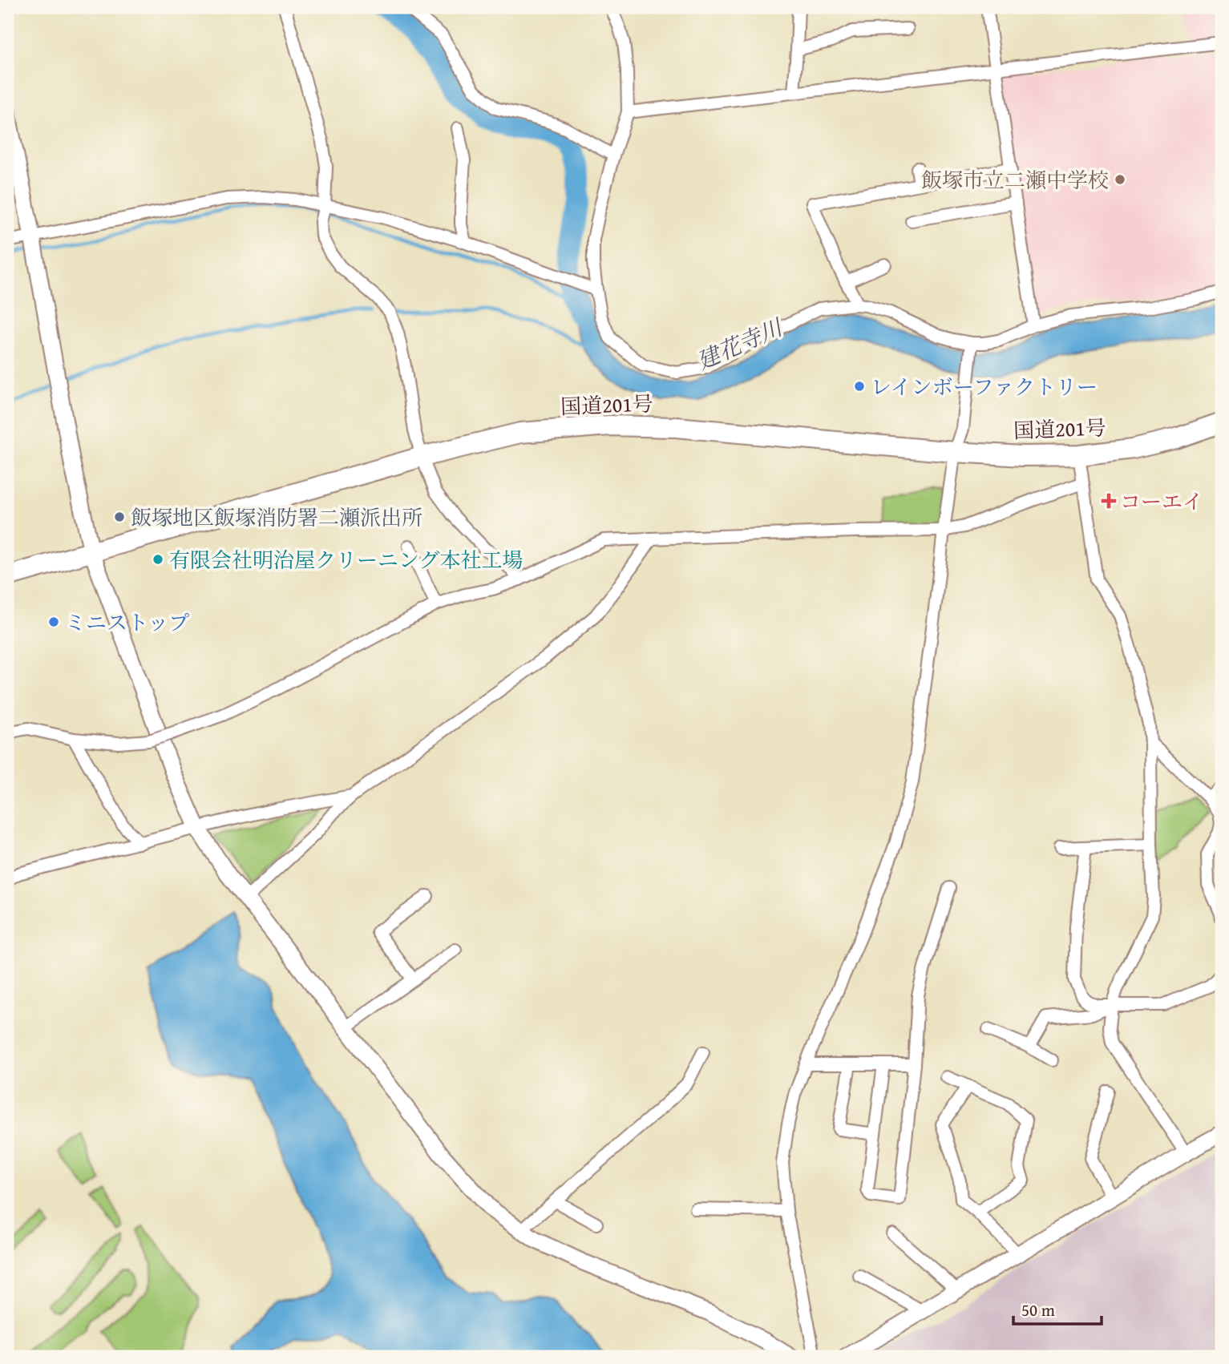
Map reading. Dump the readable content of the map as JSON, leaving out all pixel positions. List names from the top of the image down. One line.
{"streets":{"highway":["国道201号"]},"water":["建花寺川"],"places":{"other":["飯塚市立二瀬中学校","レインボーファクトリー","飯塚地区飯塚消防署二瀬派出所","有限会社明治屋クリーニング本社工場","ミニストップ"],"health":["コーエイ"]},"scale_bar":"50 m"}
